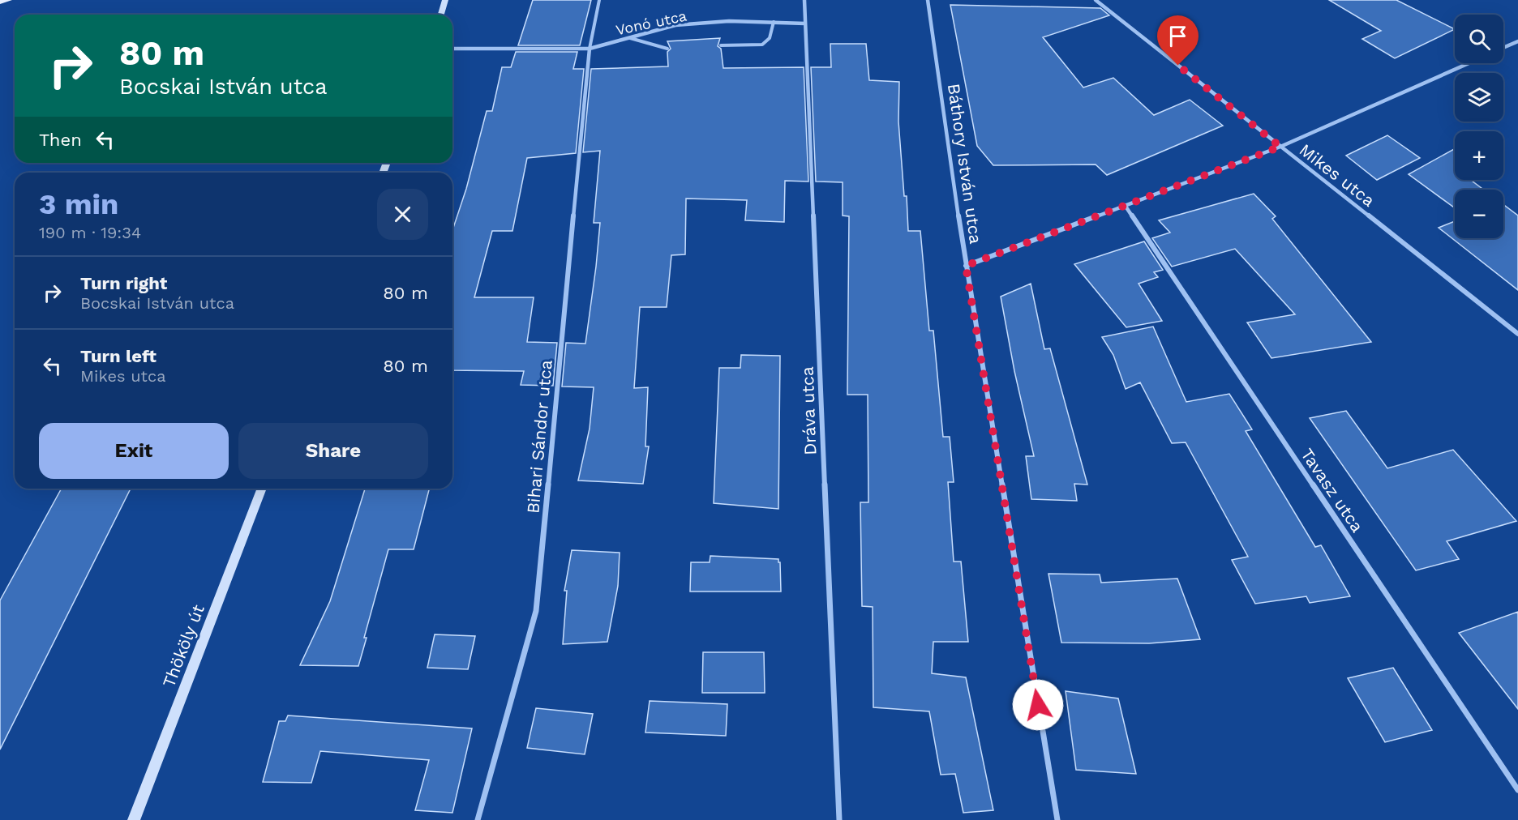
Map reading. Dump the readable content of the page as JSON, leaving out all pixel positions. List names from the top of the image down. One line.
{"streets":{"street":["Vonó utca","Báthory István utca","Mikes utca","Dráva utca","Bihari Sándor utca","Tavasz utca","Thököly út"]},"crossings":[["Vonó utca","Dráva utca"],["Vonó utca","Bihari Sándor utca"]],"page":{"map_buttons":["+","−"],"turn":["80 m","Bocskai István utca"],"then":"Then","heading":["3 min","190 m · 19:34"],"list":[{"name":"Turn right","note":"Bocskai István utca","value":"80 m"},{"name":"Turn left","note":"Mikes utca","value":"80 m"}],"buttons":["Exit","Share"]}}
